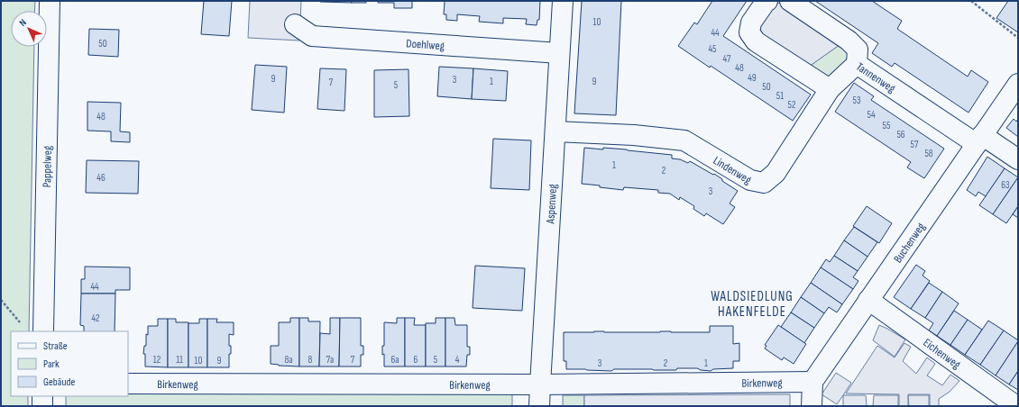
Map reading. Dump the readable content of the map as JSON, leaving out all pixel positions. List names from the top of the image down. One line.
{"streets":{"street":["Doehlweg","Tannenweg","Pappelweg","Lindenweg","Aspenweg","Buchenweg","Eichenweg","Birkenweg"]},"crossings":[["Doehlweg","Aspenweg"],["Tannenweg","Lindenweg"],["Tannenweg","Buchenweg"],["Lindenweg","Aspenweg"],["Aspenweg","Birkenweg"],["Buchenweg","Eichenweg"],["Buchenweg","Birkenweg"]],"districts":["WALDSIEDLUNG HAKENFELDE"],"house_numbers":["10","44","50","45","47","48","49","9","3","1","9","7","5","50","51","53","52","54","48","55","56","57","58","1","2","46","63","3","44","42","12","11","8a","8","7a","7","6a","6","5","4","10","9","3","2","1"],"legend":["Straße","Park","Gebäude"],"north":"top left"}
